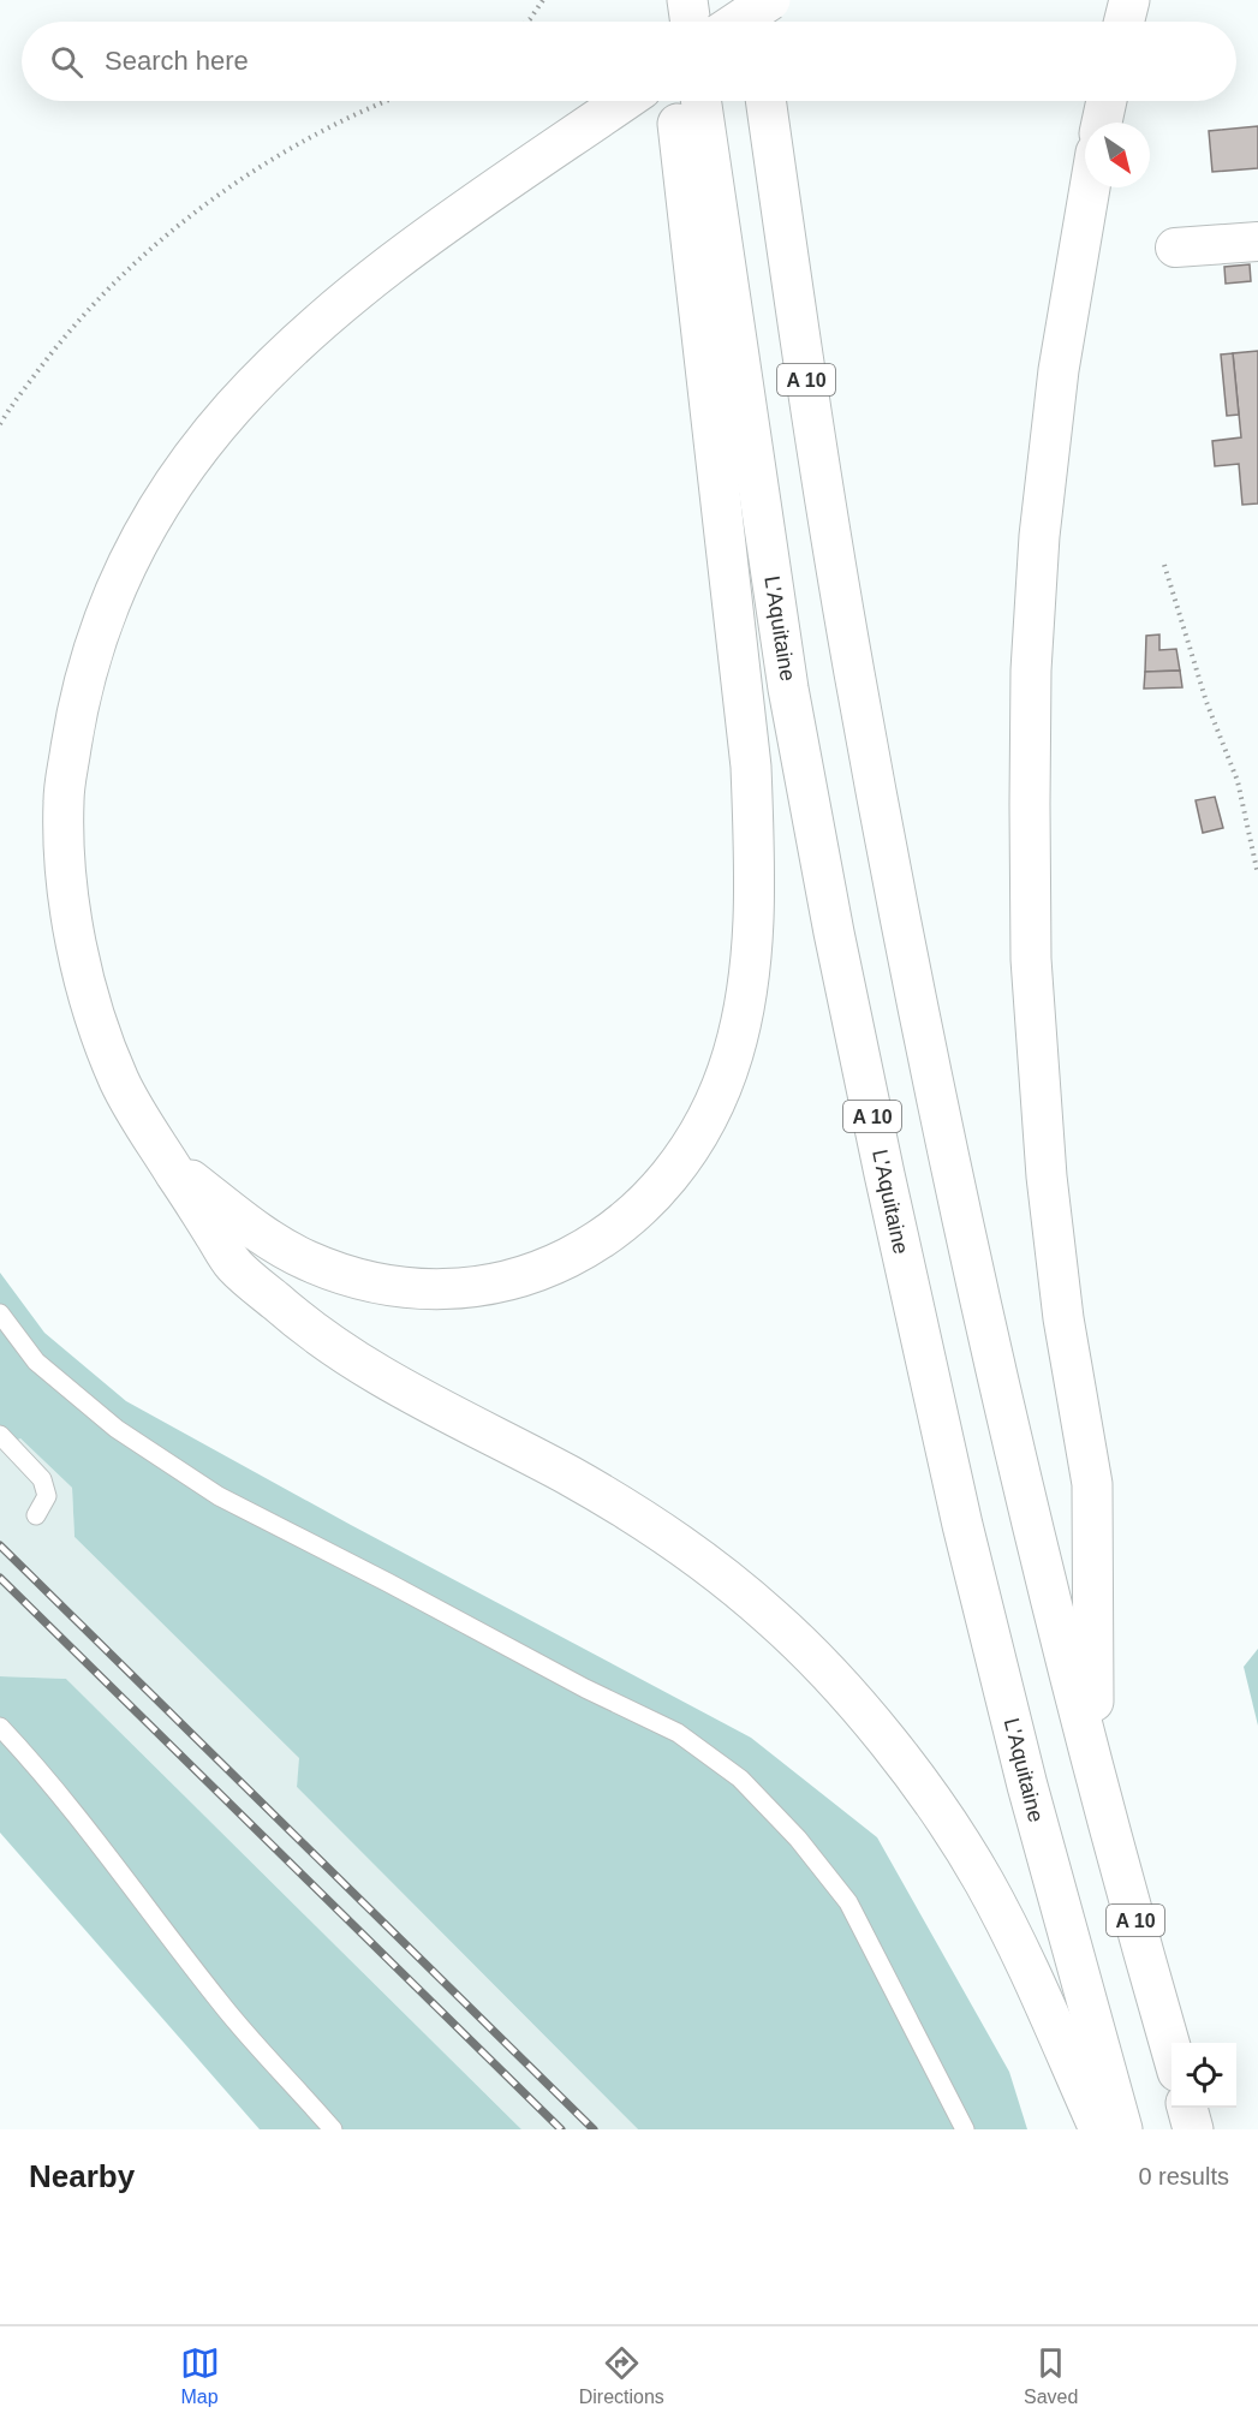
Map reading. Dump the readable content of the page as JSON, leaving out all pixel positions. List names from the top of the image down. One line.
{"streets":{"highway":["A 10","L'Aquitaine"]},"north":"bottom right","page":{"search":"Search here","heading":["Nearby","0 results"],"nav":["Map","Directions","Saved"]}}
